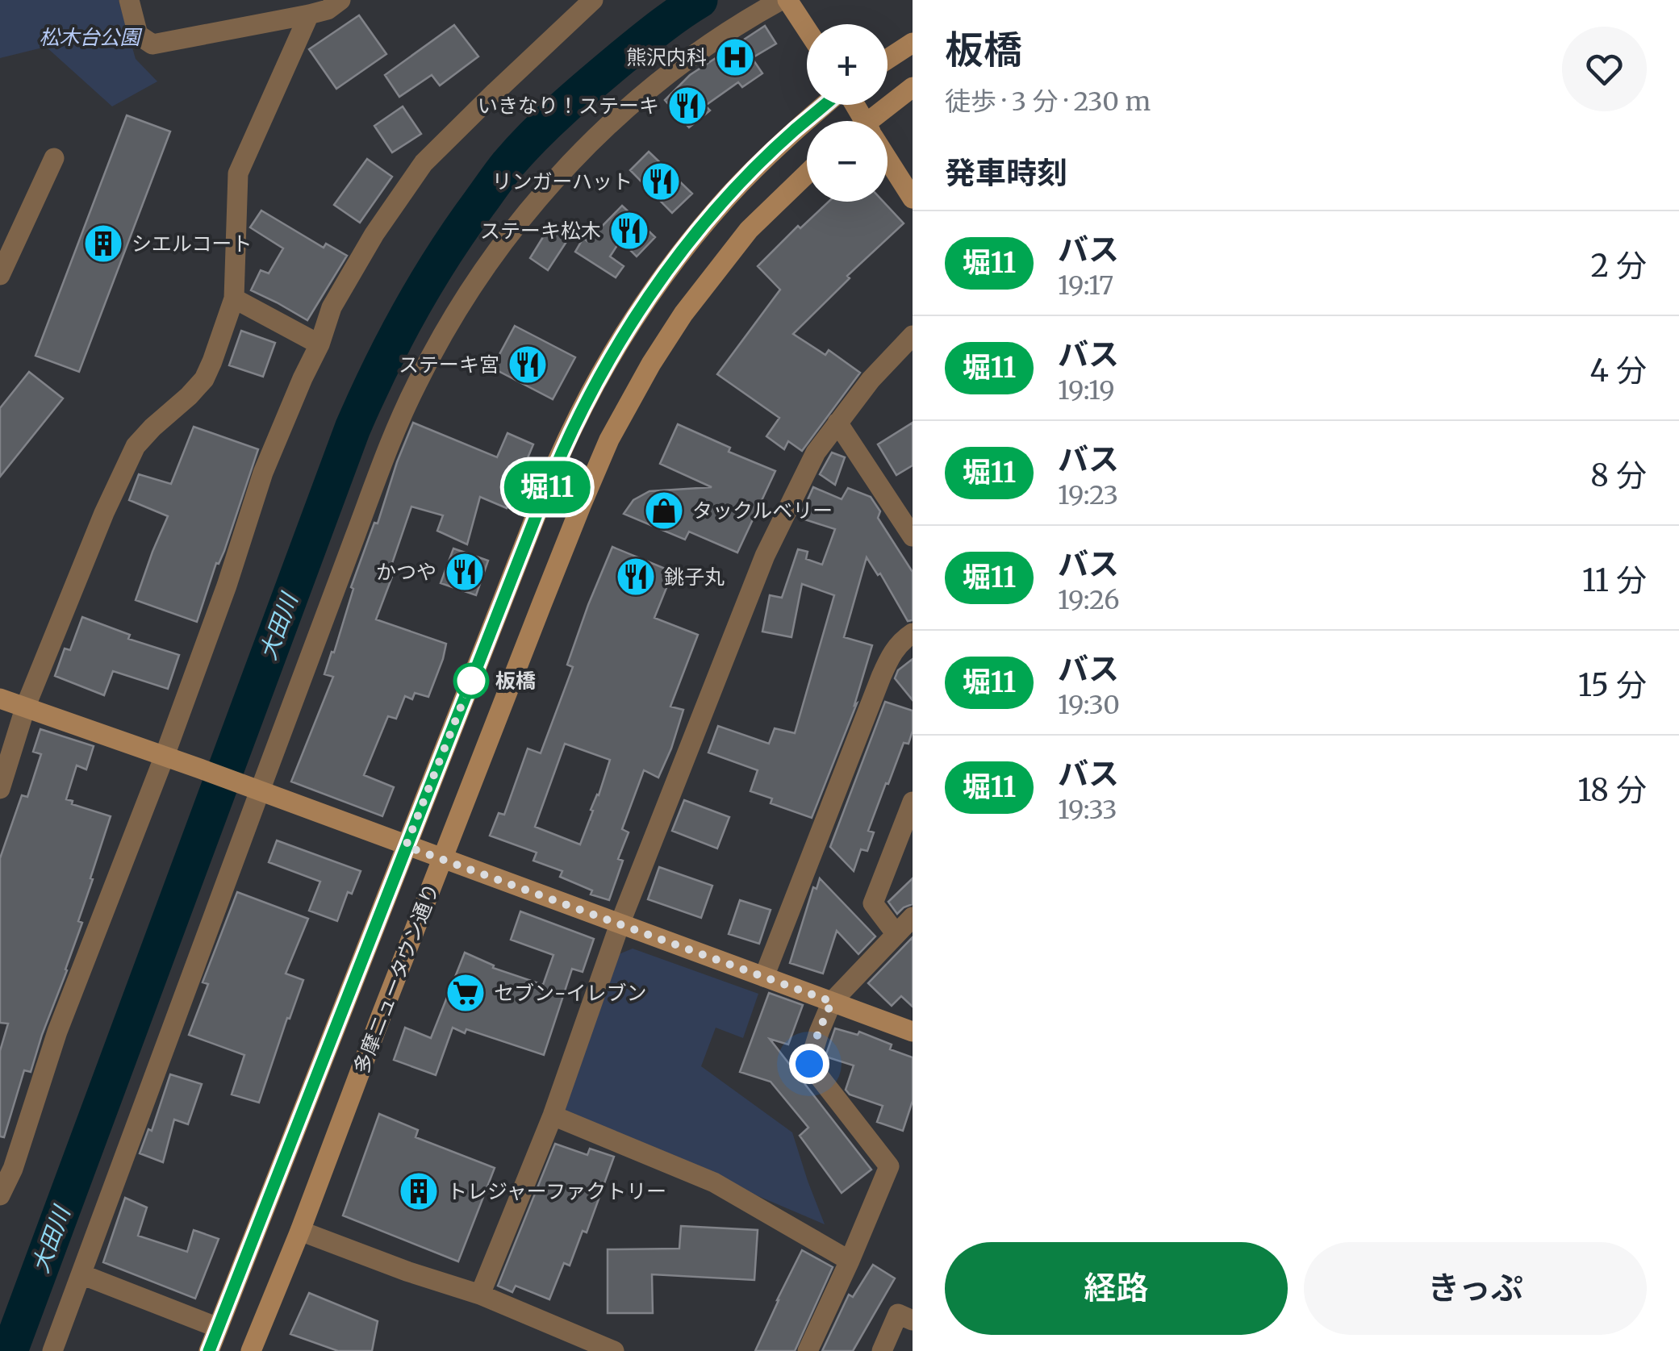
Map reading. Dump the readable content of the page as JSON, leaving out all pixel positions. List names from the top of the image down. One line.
{"streets":{"main road":["多摩ニュータウン通り"]},"water":["大田川"],"parks":["松木台公園"],"places":{"hospital":["熊沢内科"],"restaurant":["いきなり！ステーキ","リンガーハット","ステーキ松木","ステーキ宮","かつや","銚子丸"],"building":["シエルコート","トレジャーファクトリー"],"shop":["タックルベリー"],"other":["板橋"],"supermarket":["セブン-イレブン"]},"lines":["bus line 堀11"],"page":{"on_map":"堀11","heading":[["板橋","徒歩 · 3 分 · 230 m"],"発車時刻"],"map_buttons":["+","−"],"list":[{"mark":"堀11","name":"バス","note":"19:17","value":"2 分"},{"mark":"堀11","name":"バス","note":"19:19","value":"4 分"},{"mark":"堀11","name":"バス","note":"19:23","value":"8 分"},{"mark":"堀11","name":"バス","note":"19:26","value":"11 分"},{"mark":"堀11","name":"バス","note":"19:30","value":"15 分"},{"mark":"堀11","name":"バス","note":"19:33","value":"18 分"}],"buttons":["経路","きっぷ"]}}
